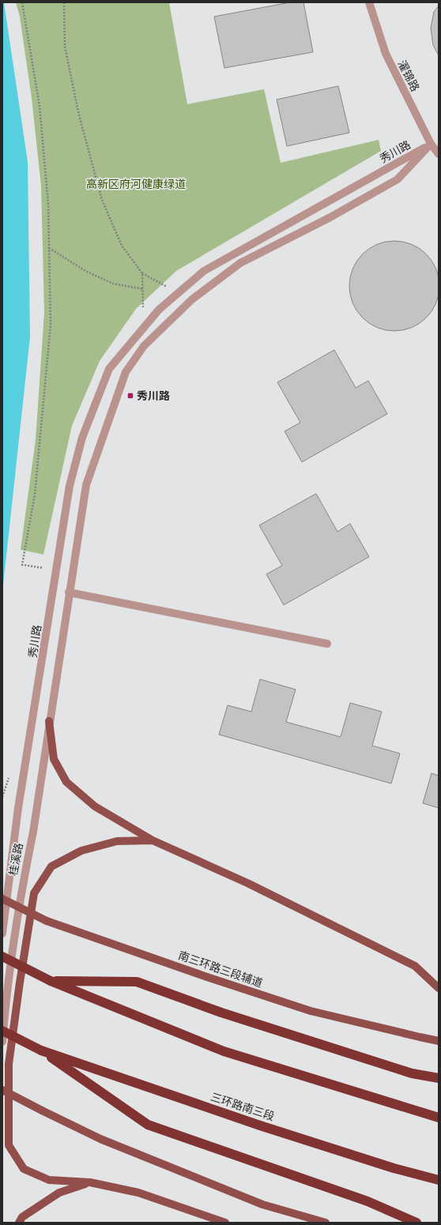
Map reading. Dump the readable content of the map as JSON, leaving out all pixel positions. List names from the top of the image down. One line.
{"streets":{"highway":["三环路南三段"],"main road":["南三环路三段辅道"],"street":["濯锦路","秀川路","桂溪路"]},"crossings":[["濯锦路","秀川路"],["秀川路","桂溪路"]],"parks":["高新区府河健康绿道"],"places":{"transit":["秀川路"]}}
